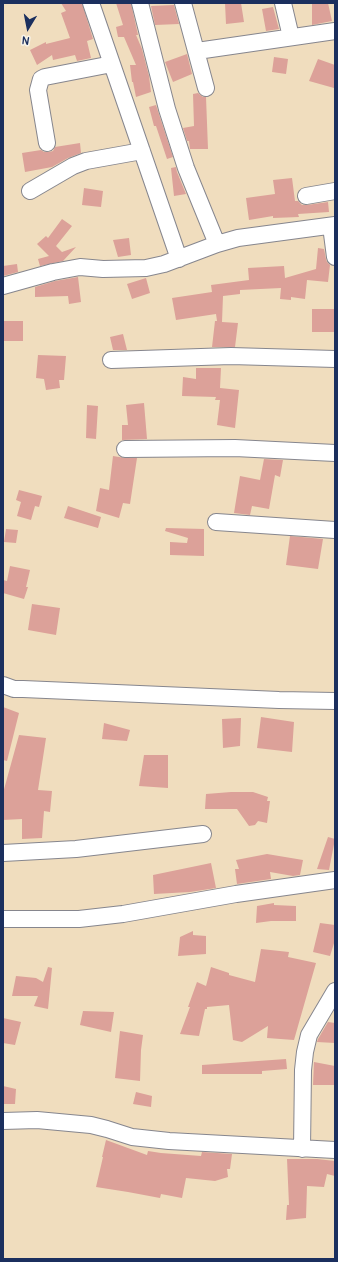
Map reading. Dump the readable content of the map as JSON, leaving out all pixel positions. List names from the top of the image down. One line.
{"north":"bottom"}
